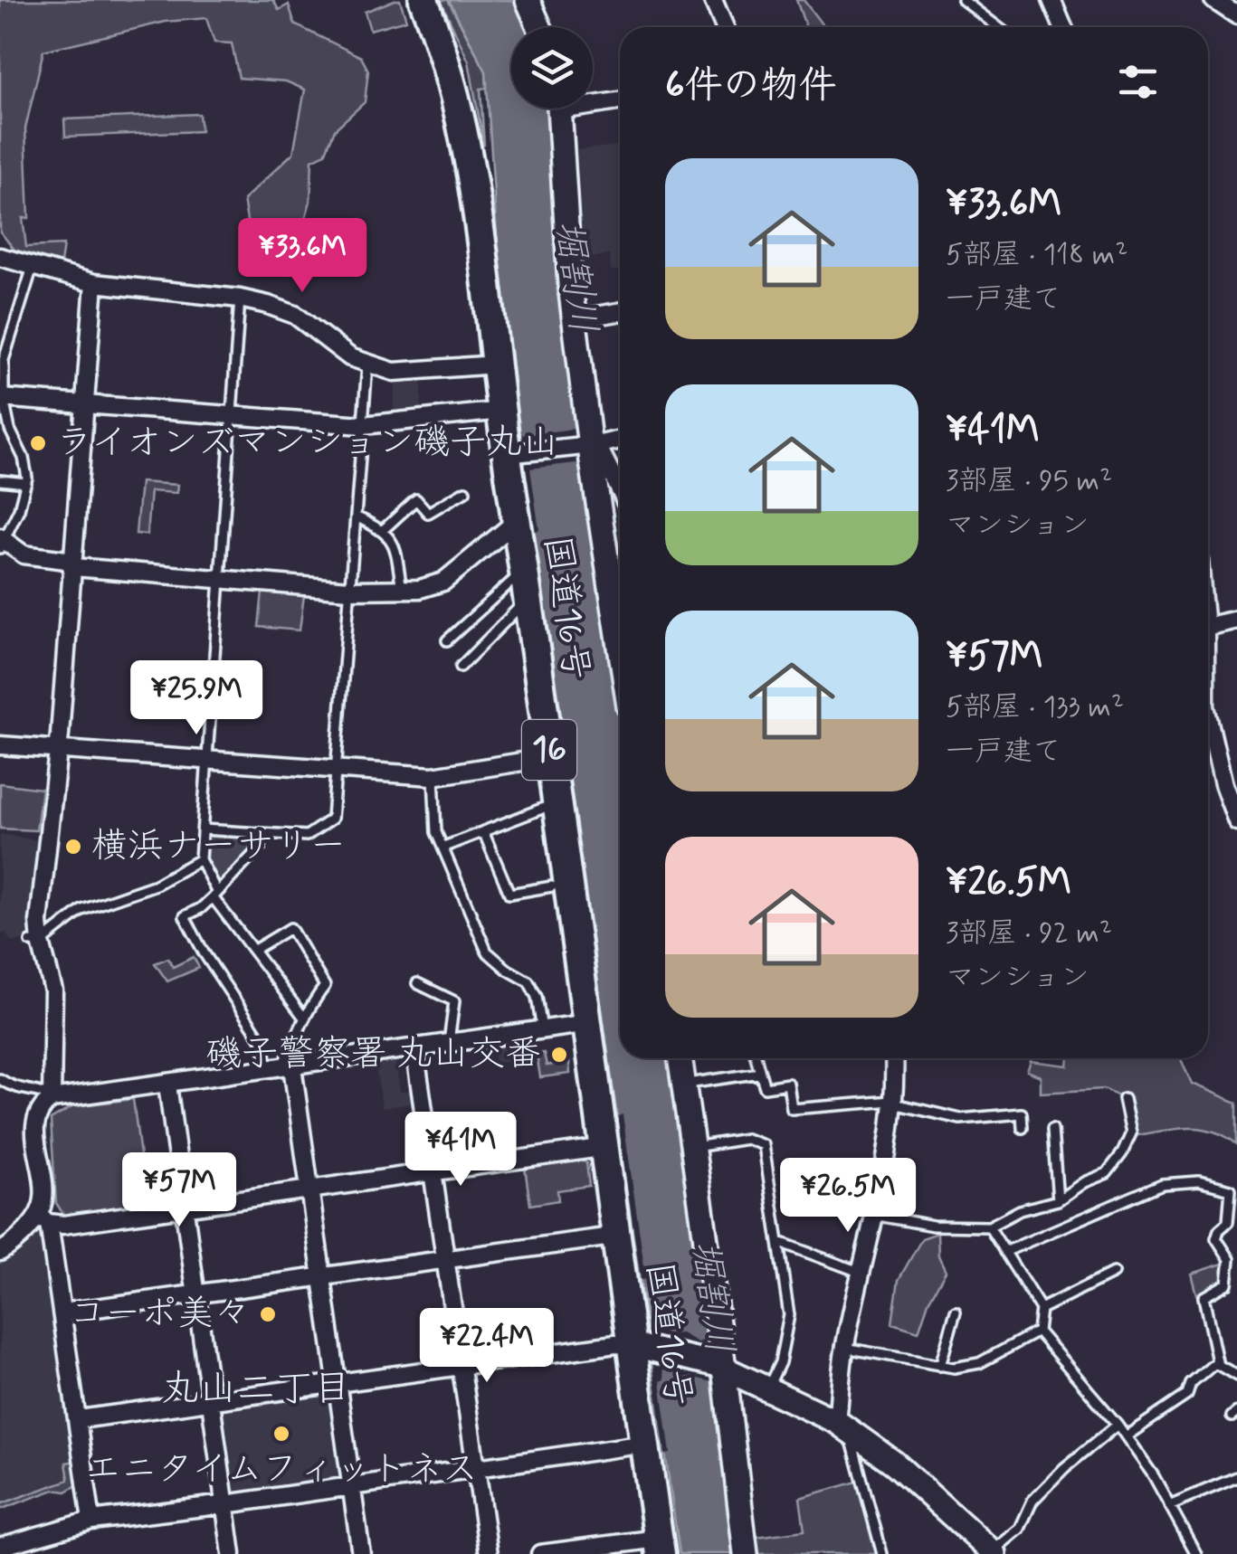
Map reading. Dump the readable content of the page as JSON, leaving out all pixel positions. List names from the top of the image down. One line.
{"streets":{"highway":["国道16号","16"]},"districts":["丸山二丁目"],"water":["堀割川"],"places":["ライオンズマンション磯子丸山","横浜ナーサリー","磯子警察署 丸山交番","コーポ美々","エニタイムフィットネス"],"page":{"heading":"6件の物件","list":[{"name":"¥33.6M","note":"5部屋 · 118 m² · 一戸建て"},{"name":"¥41M","note":"3部屋 · 95 m² · マンション"},{"name":"¥57M","note":"5部屋 · 133 m² · 一戸建て"},{"name":"¥26.5M","note":"3部屋 · 92 m² · マンション"}],"price":["¥33.6M","¥25.9M","¥41M","¥57M","¥26.5M","¥22.4M"]}}
